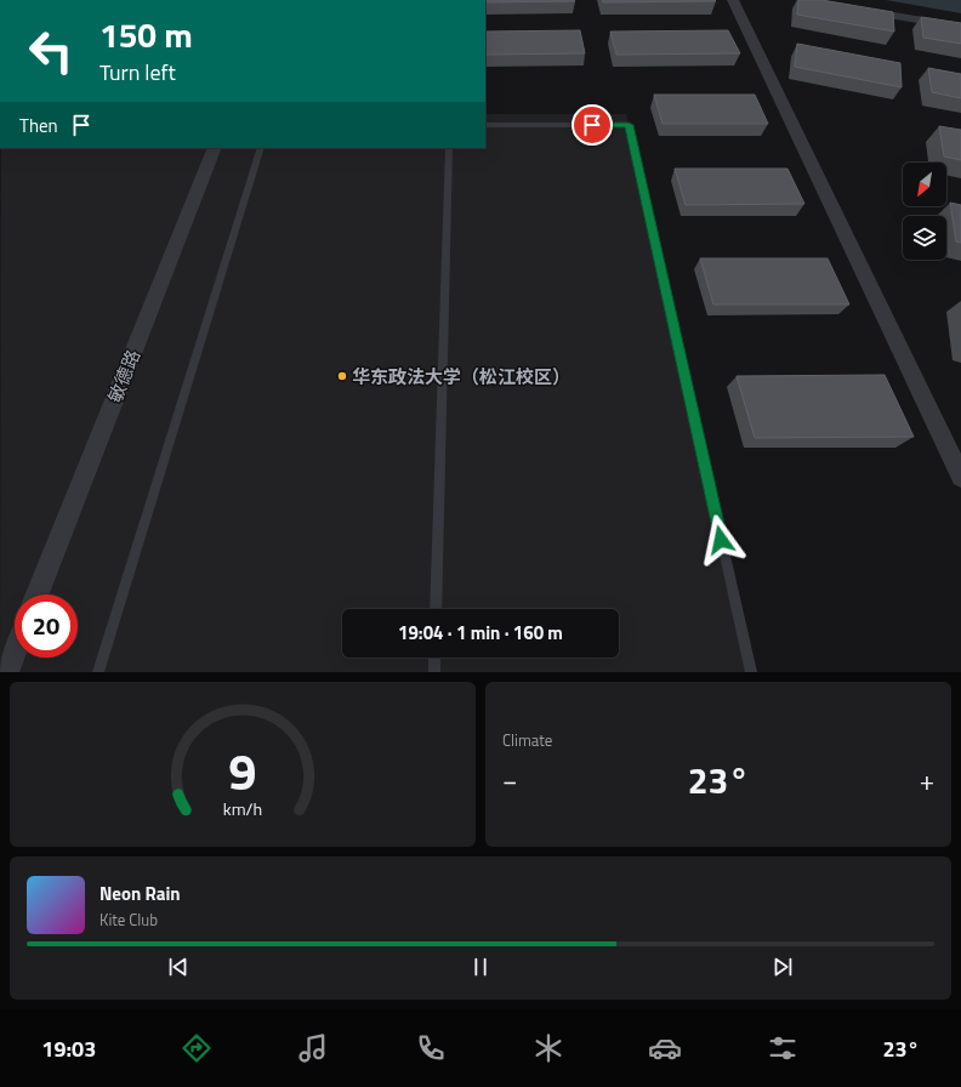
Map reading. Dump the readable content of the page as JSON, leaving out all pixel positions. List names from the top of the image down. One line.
{"streets":{"street":["敏德路"]},"places":["华东政法大学（松江校区）"],"north":"bottom left","page":{"turn":["150 m","Turn left"],"then":"Then","limit":"20","trip":"19:04 · 1 min · 160 m","tile":"Climate","heat":["−","23°","+"],"song":["Neon Rain","Kite Club"],"tabs":["19:03","23°"],"gauge":["9","km/h"]}}
